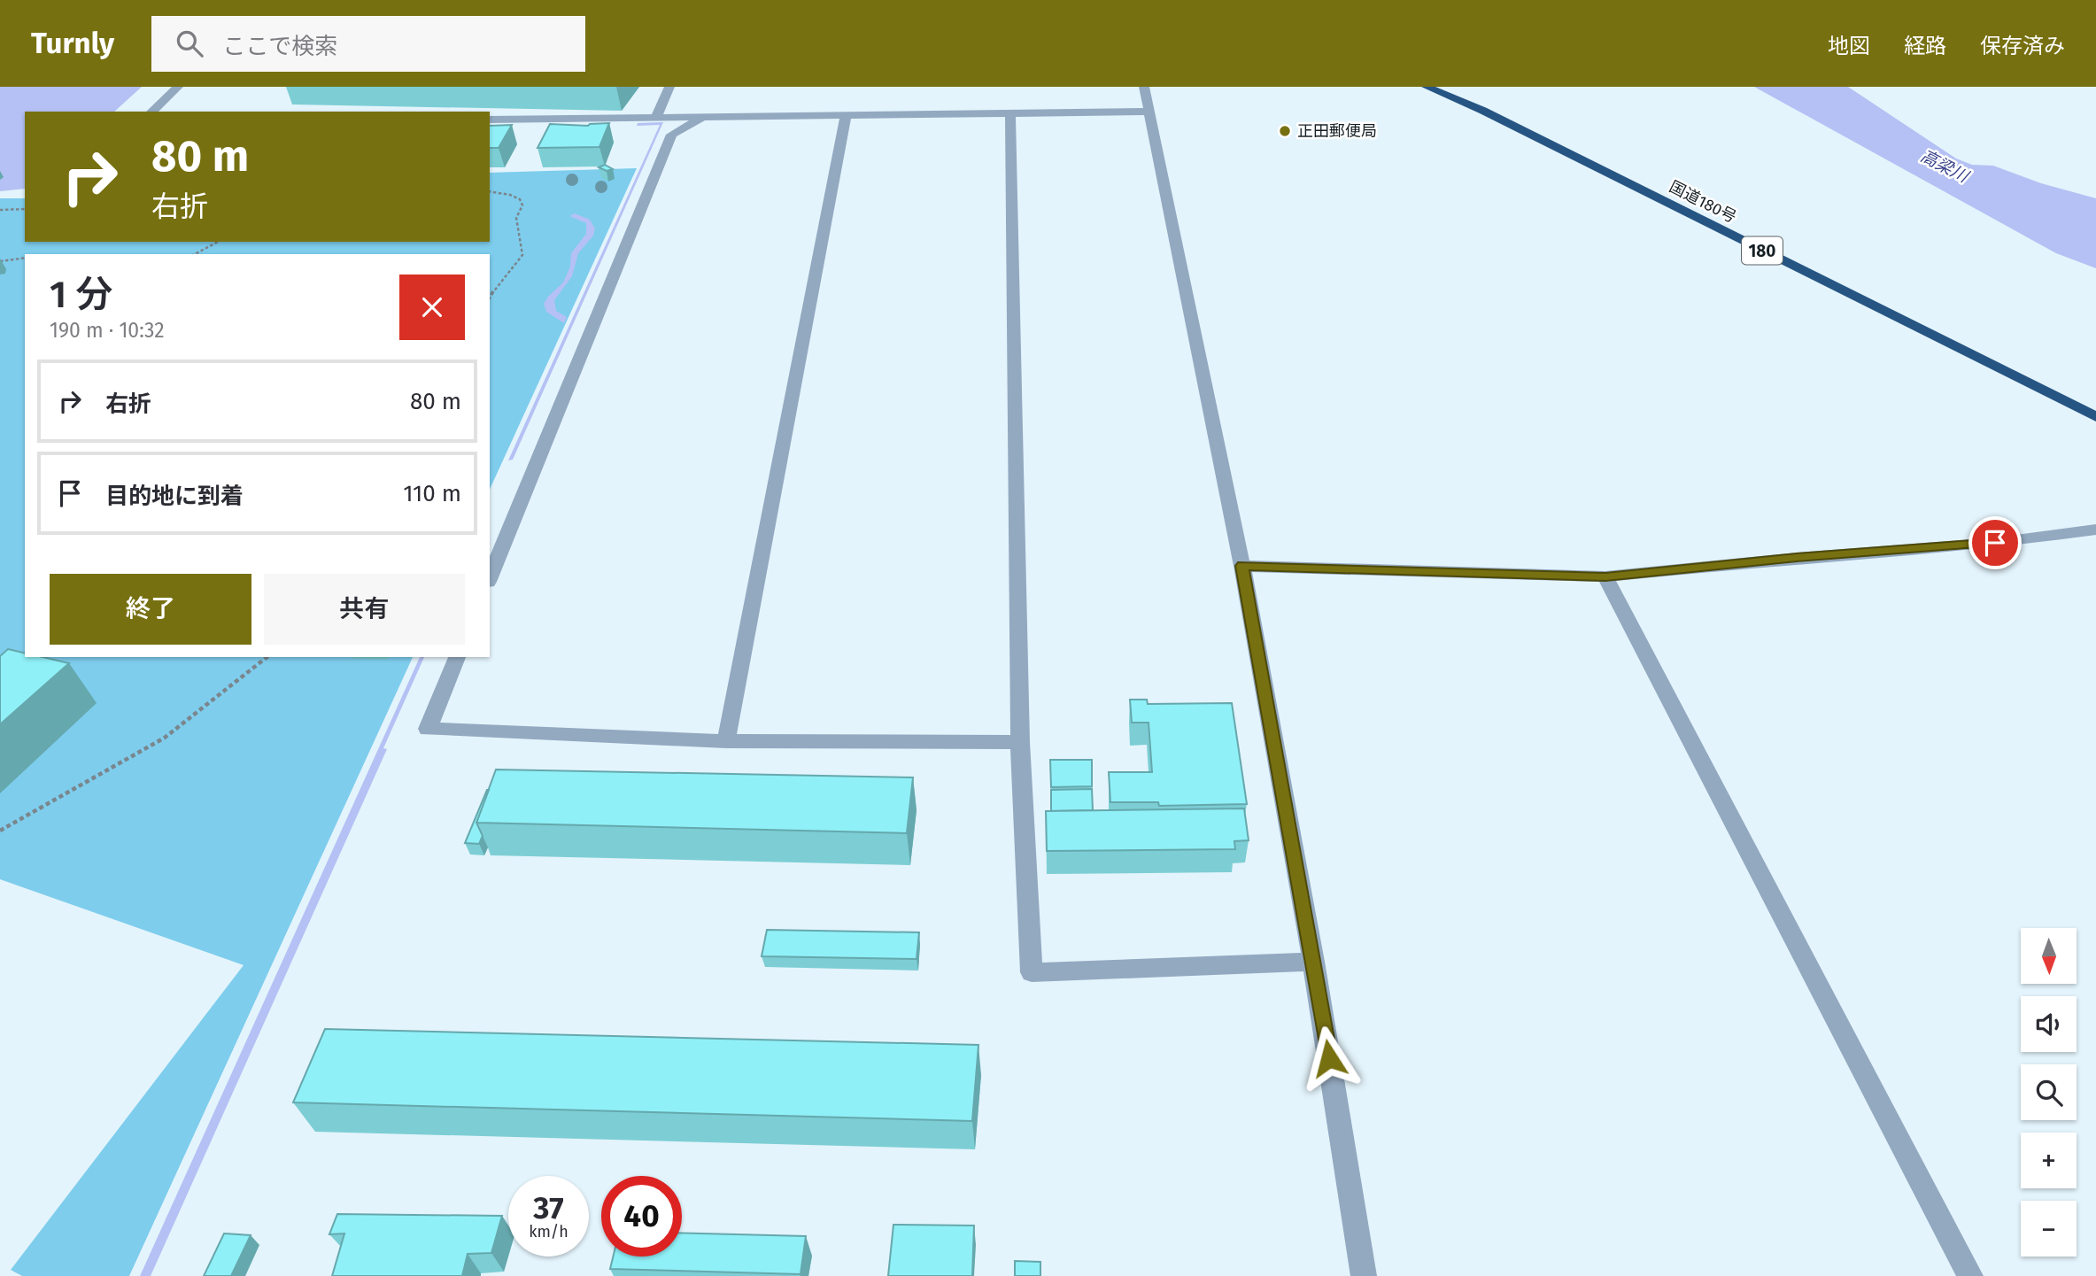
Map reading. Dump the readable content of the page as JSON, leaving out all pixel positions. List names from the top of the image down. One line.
{"streets":{"highway":["国道180号","180"]},"water":["高梁川"],"places":["正田郵便局"],"north":"bottom","page":{"header":"Turnly","search":"ここで検索","nav":["地図","経路","保存済み"],"turn":["80 m","右折"],"heading":["1 分","190 m · 10:32"],"list":[{"name":"右折","value":"80 m"},{"name":"目的地に到着","value":"110 m"}],"buttons":["終了","共有"],"map_buttons":["+","−"],"speed":"37 km/h","limit":"40"}}
